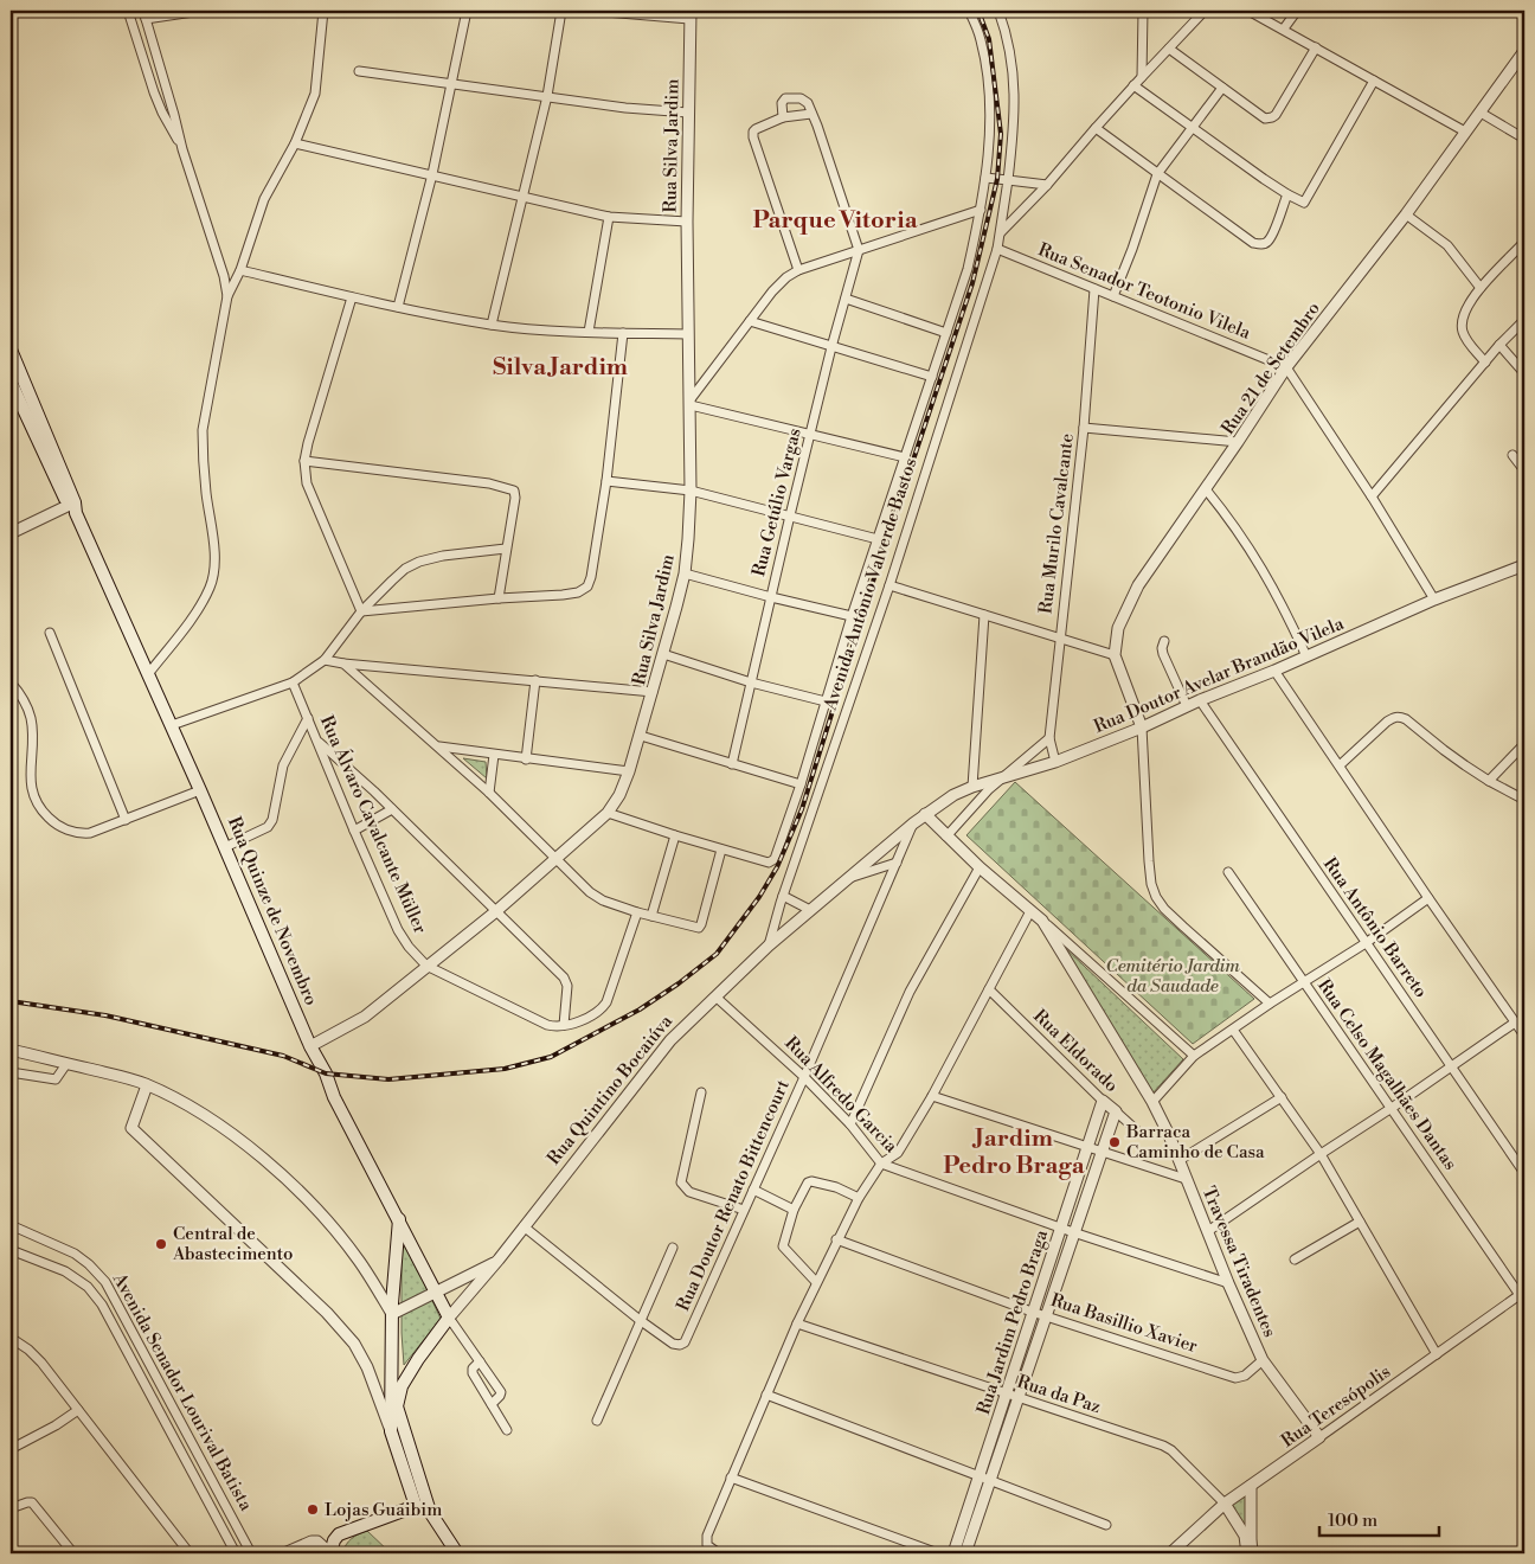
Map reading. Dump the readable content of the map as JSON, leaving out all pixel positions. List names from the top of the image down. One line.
{"streets":{"main road":["Rua Quinze de Novembro","Rua Quintino Bocaiúva"],"street":["Rua Silva Jardim","Rua Senador Teotonio Vilela","Rua 21 de Setembro","Rua Getúlio Vargas","Rua Murilo Cavalcante","Avenida Antônio Valverde Bastos","Rua Doutor Avelar Brandão Vilela","Rua Álvaro Cavalcante Müller","Rua Antônio Barreto","Rua Eldorado","Rua Celso Magalhães Dantas","Rua Alfredo Garcia","Rua Doutor Renato Bittencourt","Travessa Tiradentes","Rua Jardim Pedro Braga","Rua Basillio Xavier","Avenida Senador Lourival Batista","Rua da Paz","Rua Teresópolis"]},"crossings":[["Rua Silva Jardim","Rua Álvaro Cavalcante Müller"],["Rua Silva Jardim","Rua Quinze de Novembro"],["Rua Senador Teotonio Vilela","Rua 21 de Setembro"],["Rua Senador Teotonio Vilela","Rua Murilo Cavalcante"],["Rua Senador Teotonio Vilela","Avenida Antônio Valverde Bastos"],["Rua 21 de Setembro","Rua Doutor Avelar Brandão Vilela"],["Rua Murilo Cavalcante","Rua Doutor Avelar Brandão Vilela"],["Avenida Antônio Valverde Bastos","Rua Quintino Bocaiúva"],["Rua Doutor Avelar Brandão Vilela","Rua Antônio Barreto"],["Rua Doutor Avelar Brandão Vilela","Rua Quintino Bocaiúva"],["Rua Doutor Avelar Brandão Vilela","Travessa Tiradentes"],["Rua Quinze de Novembro","Rua Quintino Bocaiúva"],["Rua Eldorado","Rua Jardim Pedro Braga"],["Rua Celso Magalhães Dantas","Rua Teresópolis"],["Rua Quintino Bocaiúva","Rua Alfredo Garcia"],["Rua Quintino Bocaiúva","Rua Doutor Renato Bittencourt"],["Rua Quintino Bocaiúva","Travessa Tiradentes"],["Rua Alfredo Garcia","Rua Doutor Renato Bittencourt"],["Rua Alfredo Garcia","Travessa Tiradentes"],["Rua Alfredo Garcia","Rua Jardim Pedro Braga"],["Travessa Tiradentes","Rua Basillio Xavier"],["Travessa Tiradentes","Rua Teresópolis"],["Rua Jardim Pedro Braga","Rua Basillio Xavier"],["Rua Jardim Pedro Braga","Rua da Paz"],["Rua da Paz","Rua Teresópolis"]],"districts":["Parque Vitoria","Silva Jardim","Jardim Pedro Braga"],"parks":["Cemitério Jardim da Saudade"],"places":["Barraca Caminho de Casa","Central de Abastecimento","Lojas Guaibim"],"scale_bar":"100 m"}
